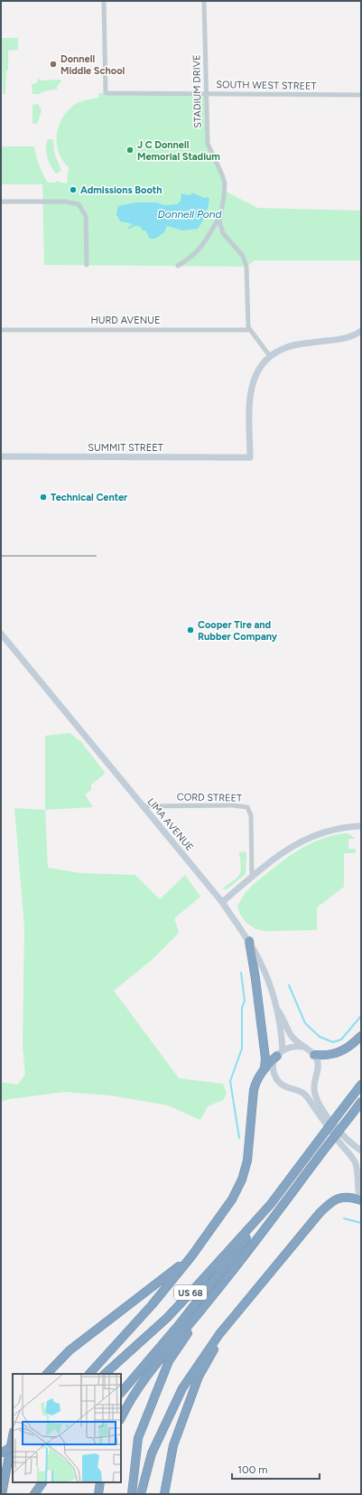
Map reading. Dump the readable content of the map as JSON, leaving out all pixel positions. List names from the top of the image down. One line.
{"streets":{"highway":["US 68"],"main road":["SUMMIT STREET","LIMA AVENUE"],"street":["SOUTH WEST STREET","STADIUM DRIVE","HURD AVENUE","CORD STREET"]},"crossings":[["SOUTH WEST STREET","STADIUM DRIVE"],["CORD STREET","LIMA AVENUE"]],"water":["Donnell Pond"],"places":["Donnell Middle School","J C Donnell Memorial Stadium","Admissions Booth","Technical Center","Cooper Tire and Rubber Company"],"scale_bar":"100 m"}
